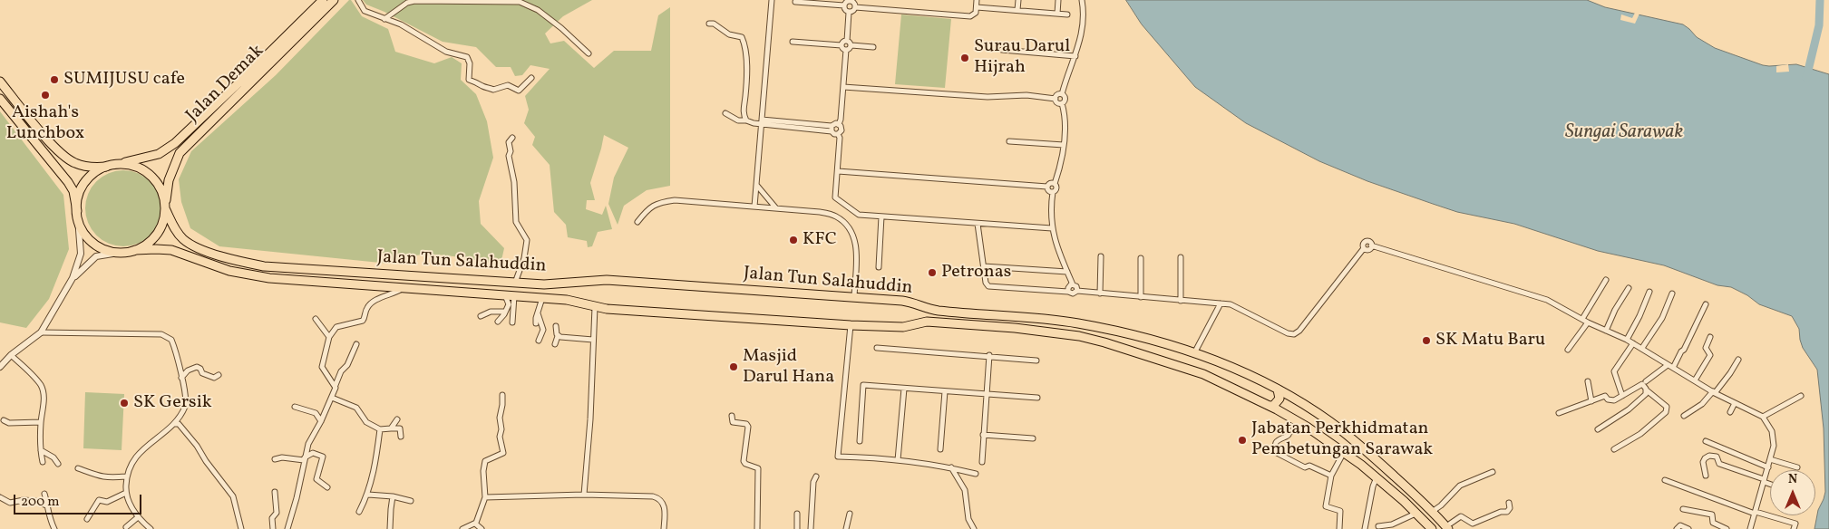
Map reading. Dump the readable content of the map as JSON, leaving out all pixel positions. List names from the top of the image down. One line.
{"streets":{"main road":["Jalan Demak","Jalan Tun Salahuddin"]},"crossings":[["Jalan Demak","Jalan Tun Salahuddin"]],"water":["Sungai Sarawak"],"places":["Surau Darul Hijrah","SUMIJUSU cafe","Aishah's Lunchbox","KFC","Petronas","SK Matu Baru","Masjid Darul Hana","SK Gersik","Jabatan Perkhidmatan Pembetungan Sarawak"],"scale_bar":"200 m","north":"top"}
